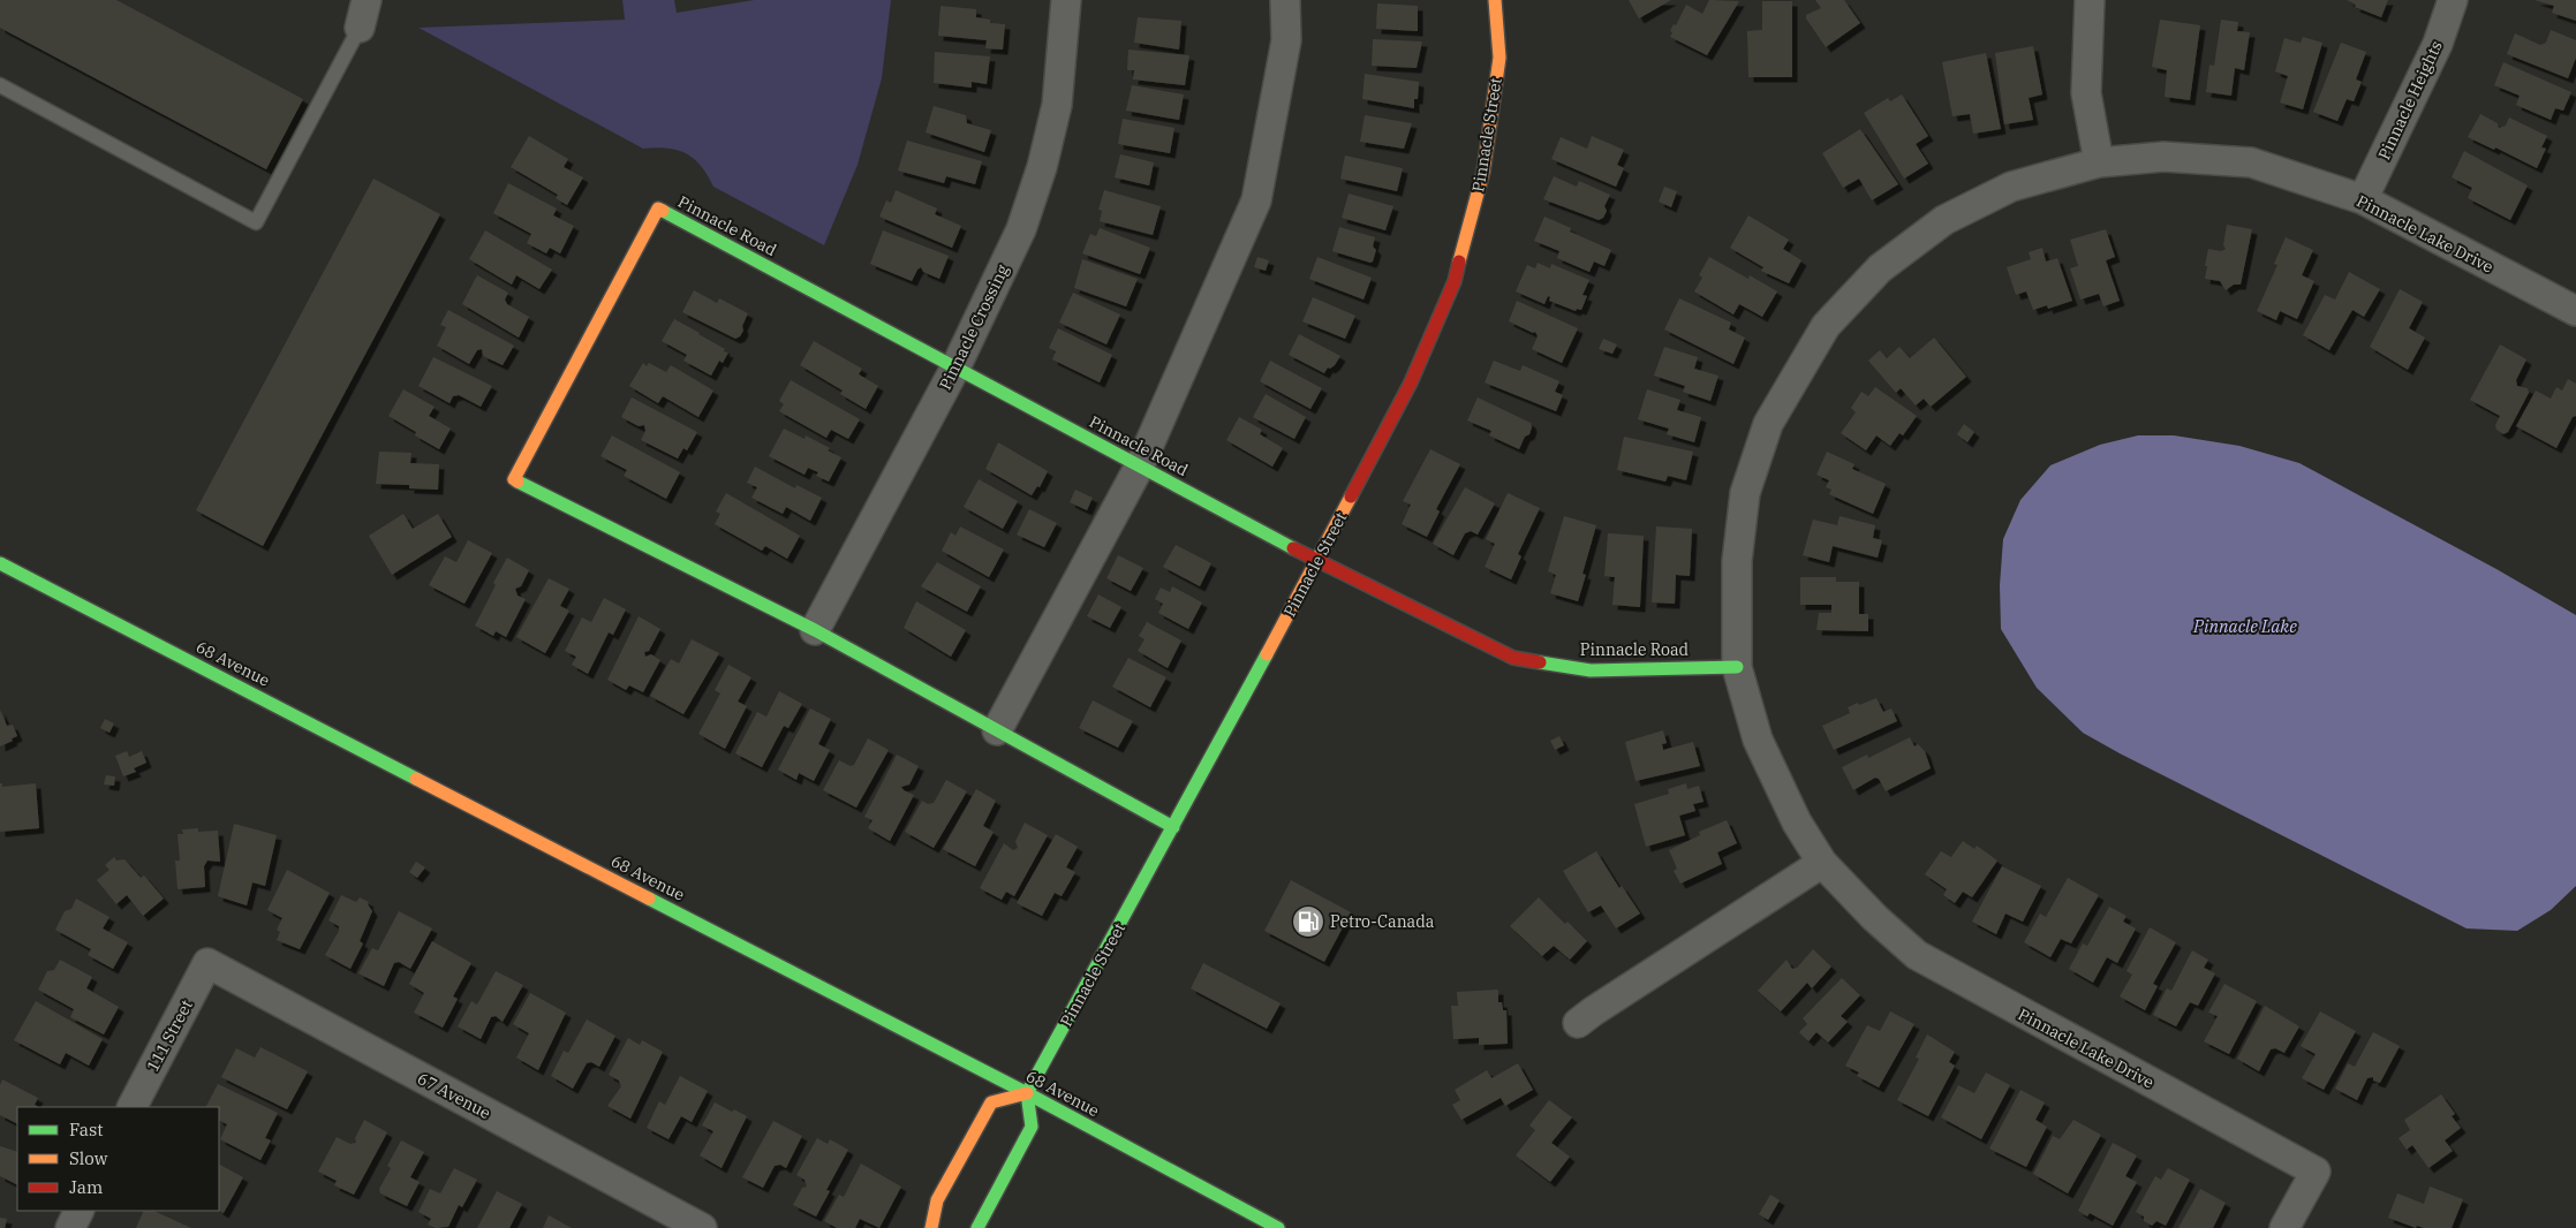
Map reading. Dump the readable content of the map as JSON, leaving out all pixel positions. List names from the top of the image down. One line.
{"streets":{"street":["Pinnacle Heights","Pinnacle Street","Pinnacle Road","Pinnacle Lake Drive","Pinnacle Crossing","68 Avenue","111 Street","67 Avenue"]},"crossings":[["Pinnacle Heights","Pinnacle Lake Drive"],["Pinnacle Street","Pinnacle Road"],["Pinnacle Street","68 Avenue"],["Pinnacle Road","Pinnacle Lake Drive"],["Pinnacle Road","Pinnacle Crossing"],["111 Street","67 Avenue"]],"water":["Pinnacle Lake"],"places":{"fuel station":["Petro-Canada"]},"legend":["Fast","Slow","Jam"]}
